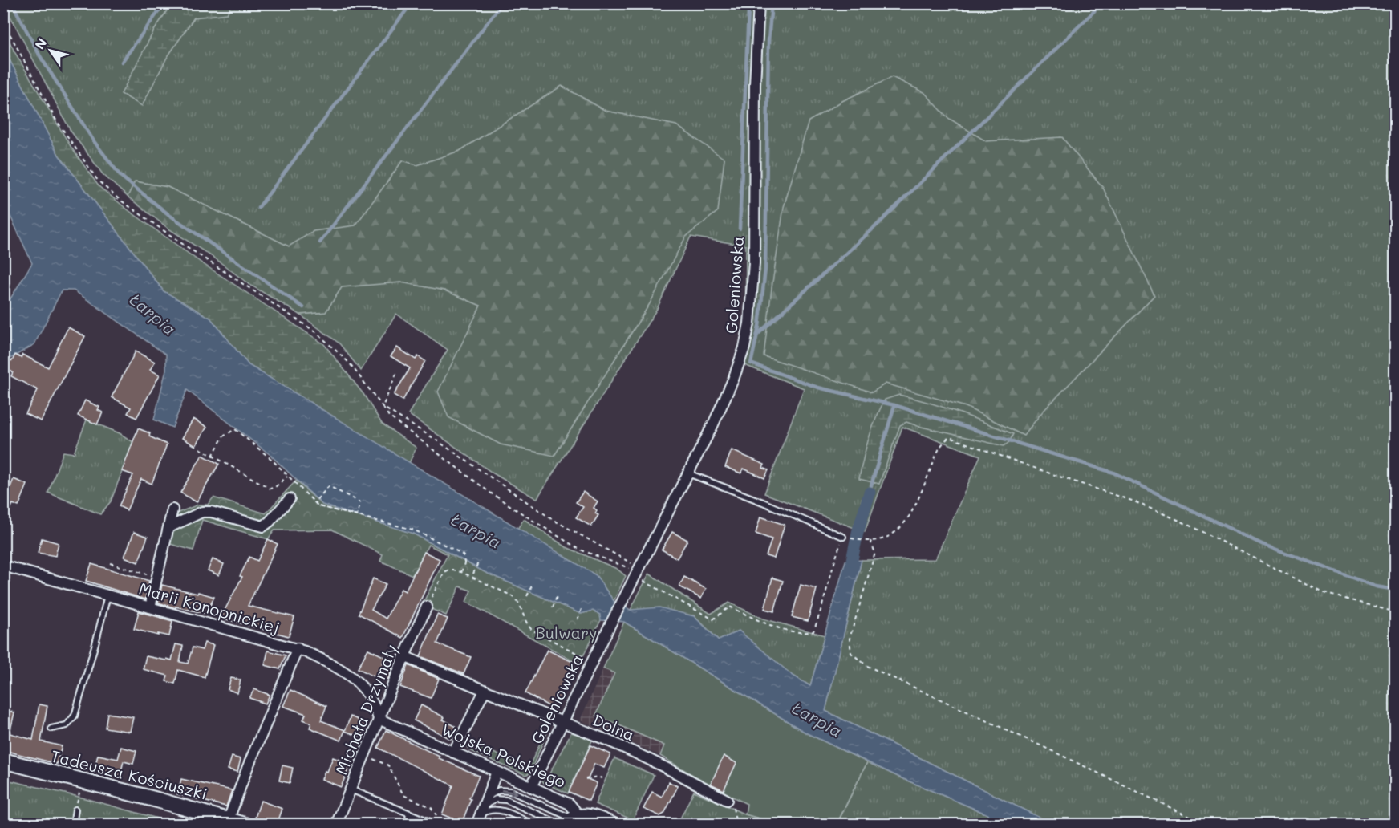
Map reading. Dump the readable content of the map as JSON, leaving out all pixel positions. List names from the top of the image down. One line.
{"streets":{"main road":["Wojska Polskiego","Tadeusza Kościuszki"],"street":["Goleniowska","Marii Konopnickiej","Michała Drzymały","Dolna"]},"crossings":[["Goleniowska","Dolna"],["Goleniowska","Wojska Polskiego"],["Marii Konopnickiej","Michała Drzymały"],["Marii Konopnickiej","Wojska Polskiego"],["Michała Drzymały","Dolna"],["Michała Drzymały","Wojska Polskiego"]],"water":["Łarpia"],"parks":["Bulwary"],"north":"top left"}
